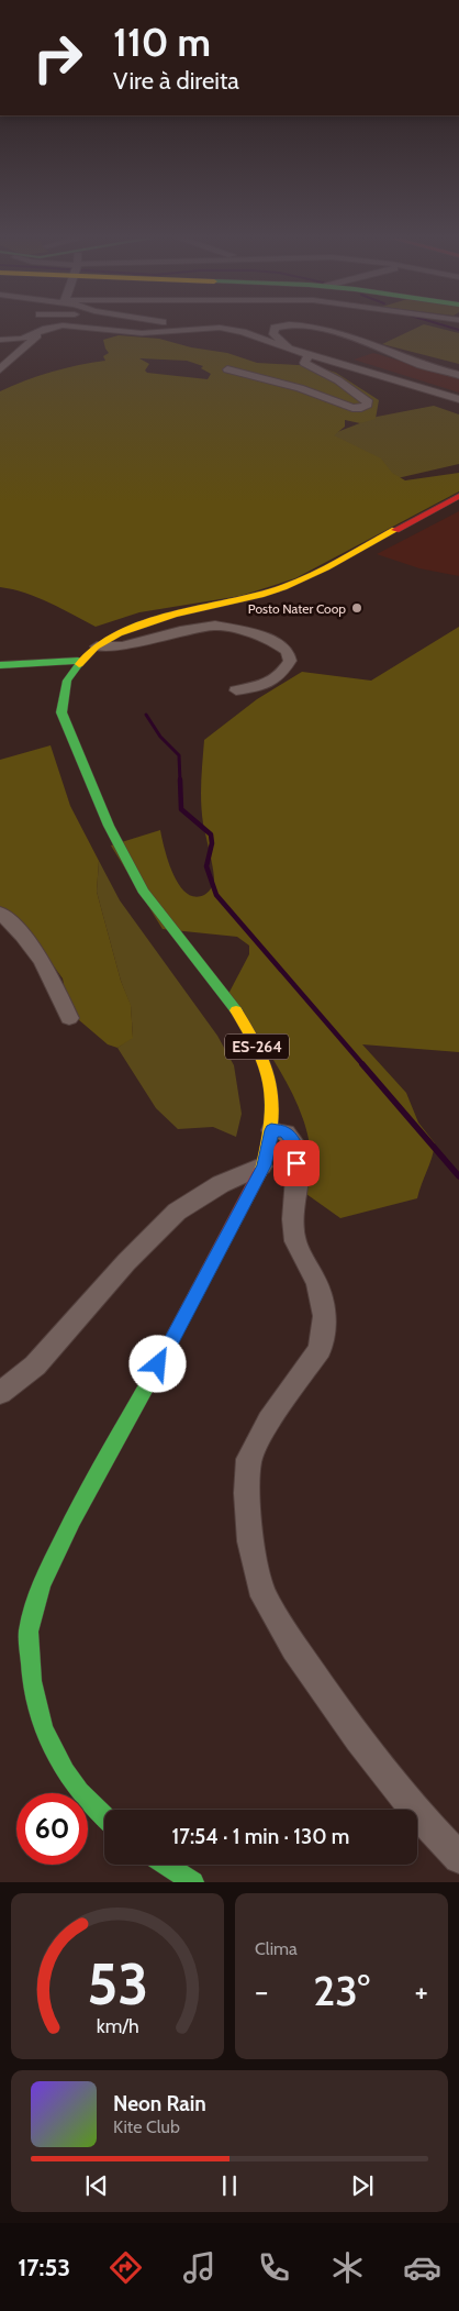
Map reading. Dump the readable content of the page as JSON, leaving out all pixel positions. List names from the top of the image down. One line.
{"streets":{"main road":["ES-264"]},"places":["Posto Nater Coop"],"page":{"turn":["110 m","Vire à direita"],"limit":"60","trip":"17:54 · 1 min · 130 m","tile":"Clima","heat":["−","23°","+"],"song":["Neon Rain","Kite Club"],"tabs":"17:53","gauge":["53","km/h"]}}
